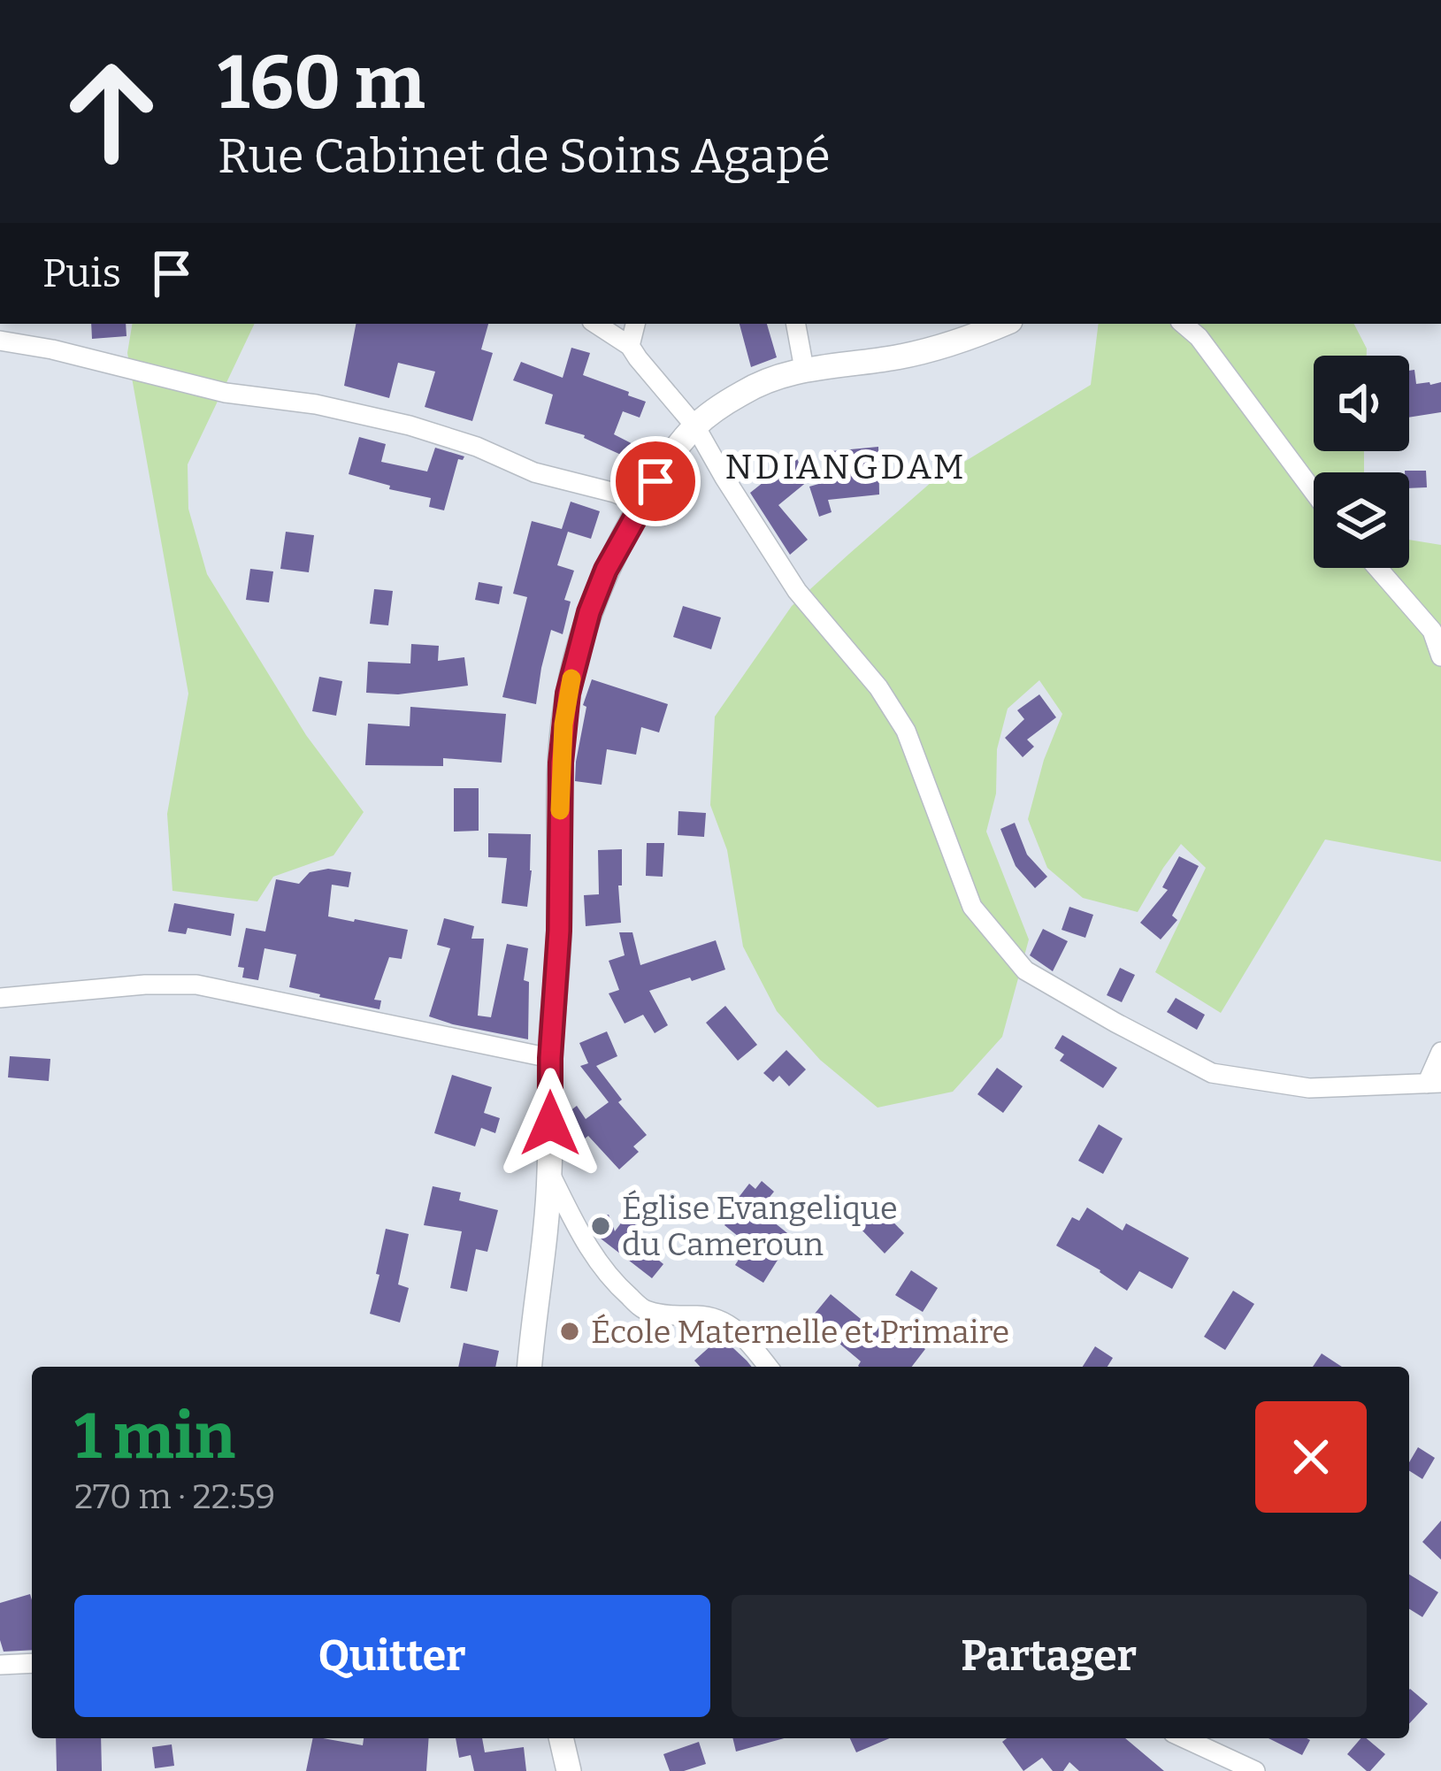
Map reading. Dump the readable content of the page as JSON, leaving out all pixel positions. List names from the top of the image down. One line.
{"districts":["NDIANGDAM"],"places":["Église Evangelique du Cameroun","École Maternelle et Primaire"],"page":{"turn":["160 m","Rue Cabinet de Soins Agapé"],"then":"Puis","heading":["1 min","270 m · 22:59"],"buttons":["Quitter","Partager"]}}
